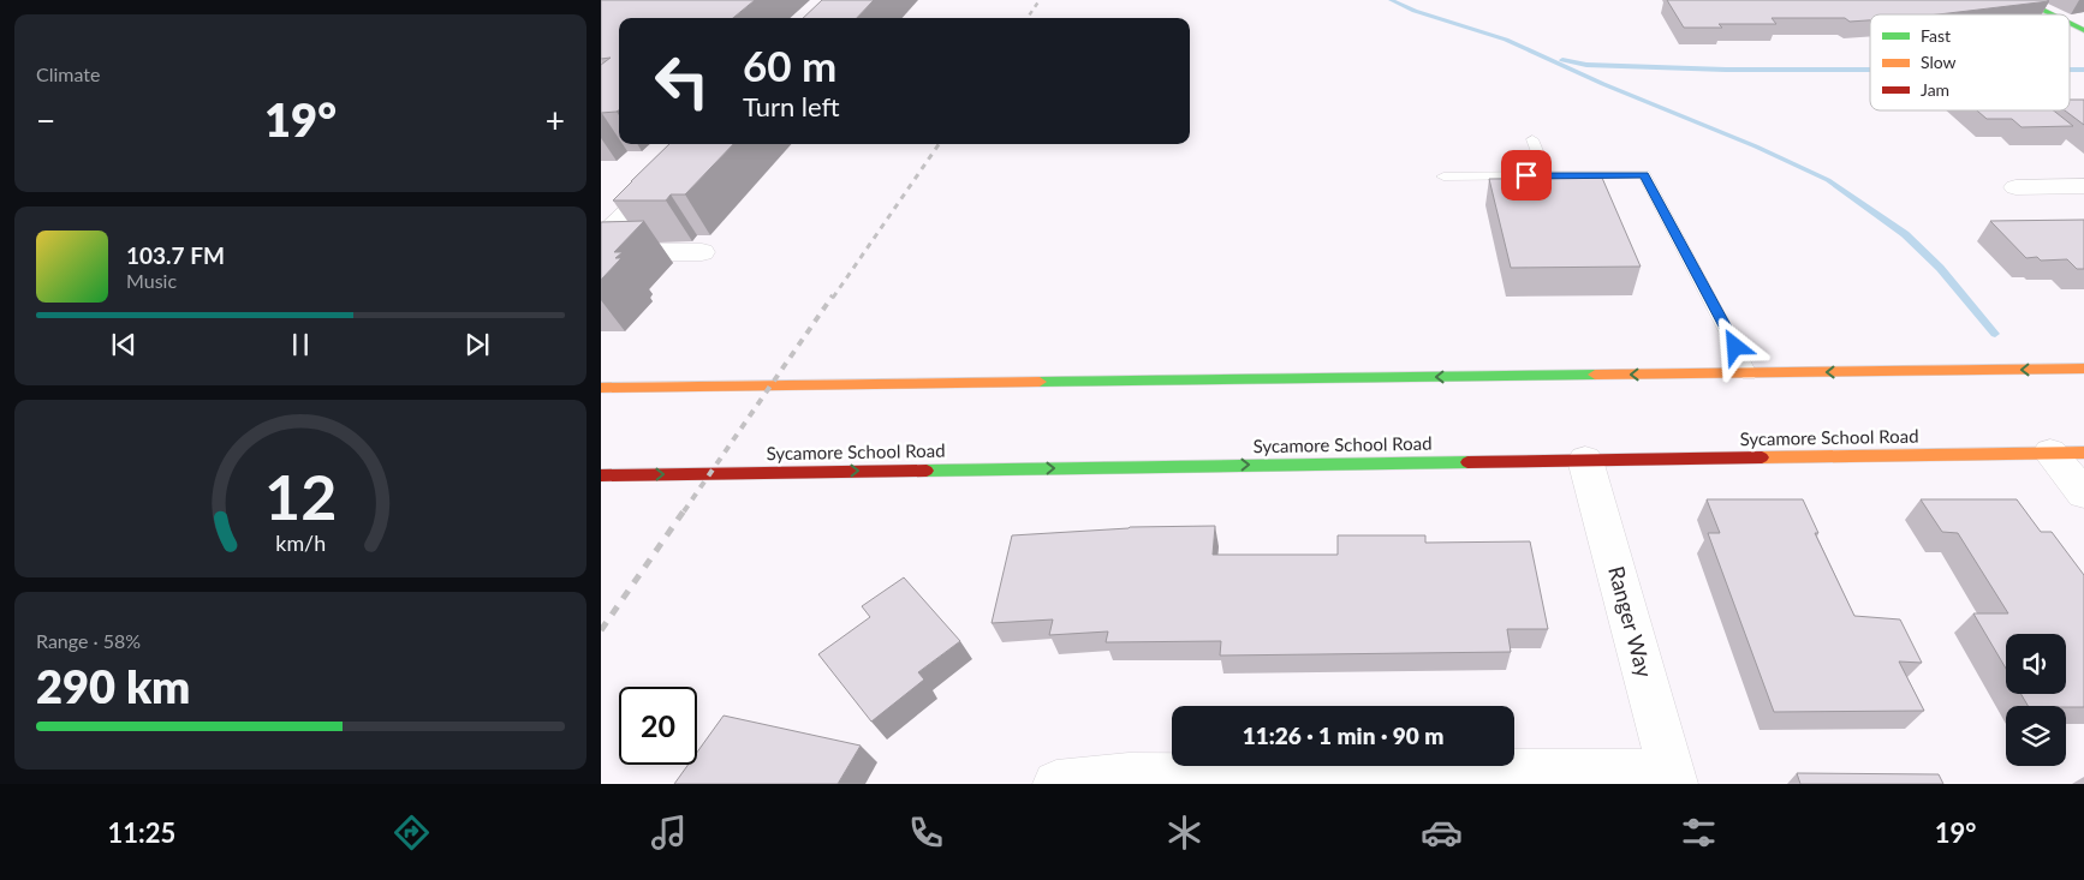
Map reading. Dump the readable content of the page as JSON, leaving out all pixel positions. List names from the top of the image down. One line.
{"streets":{"main road":["Sycamore School Road"],"street":["Ranger Way"]},"crossings":[["Sycamore School Road","Ranger Way"]],"legend":["Fast","Slow","Jam"],"page":{"tile":["Climate",["Range · 58%","290 km"]],"turn":["60 m","Turn left"],"heat":["−","19°","+"],"song":["103.7 FM","Music"],"limit":"20","trip":"11:26 · 1 min · 90 m","tabs":["11:25","19°"],"gauge":["12","km/h"]}}
